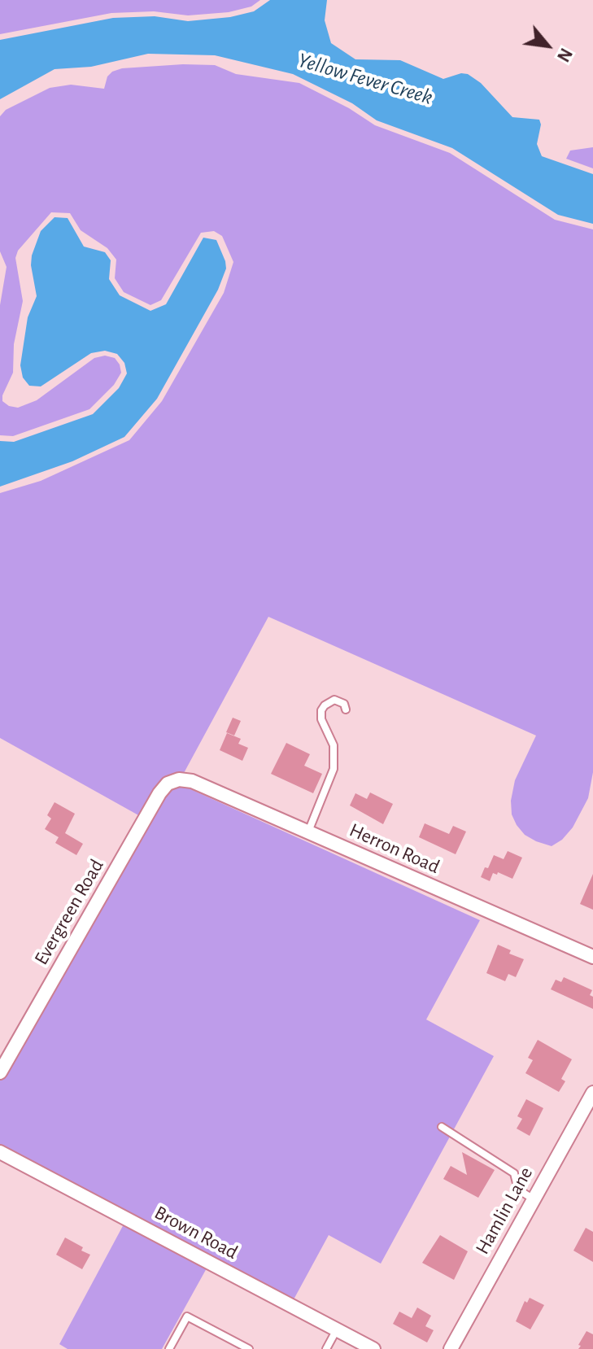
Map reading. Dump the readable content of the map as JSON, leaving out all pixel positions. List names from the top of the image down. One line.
{"streets":{"street":["Herron Road","Evergreen Road","Hamlin Lane","Brown Road"]},"crossings":[["Herron Road","Evergreen Road"]],"water":["Yellow Fever Creek"],"north":"bottom right"}
